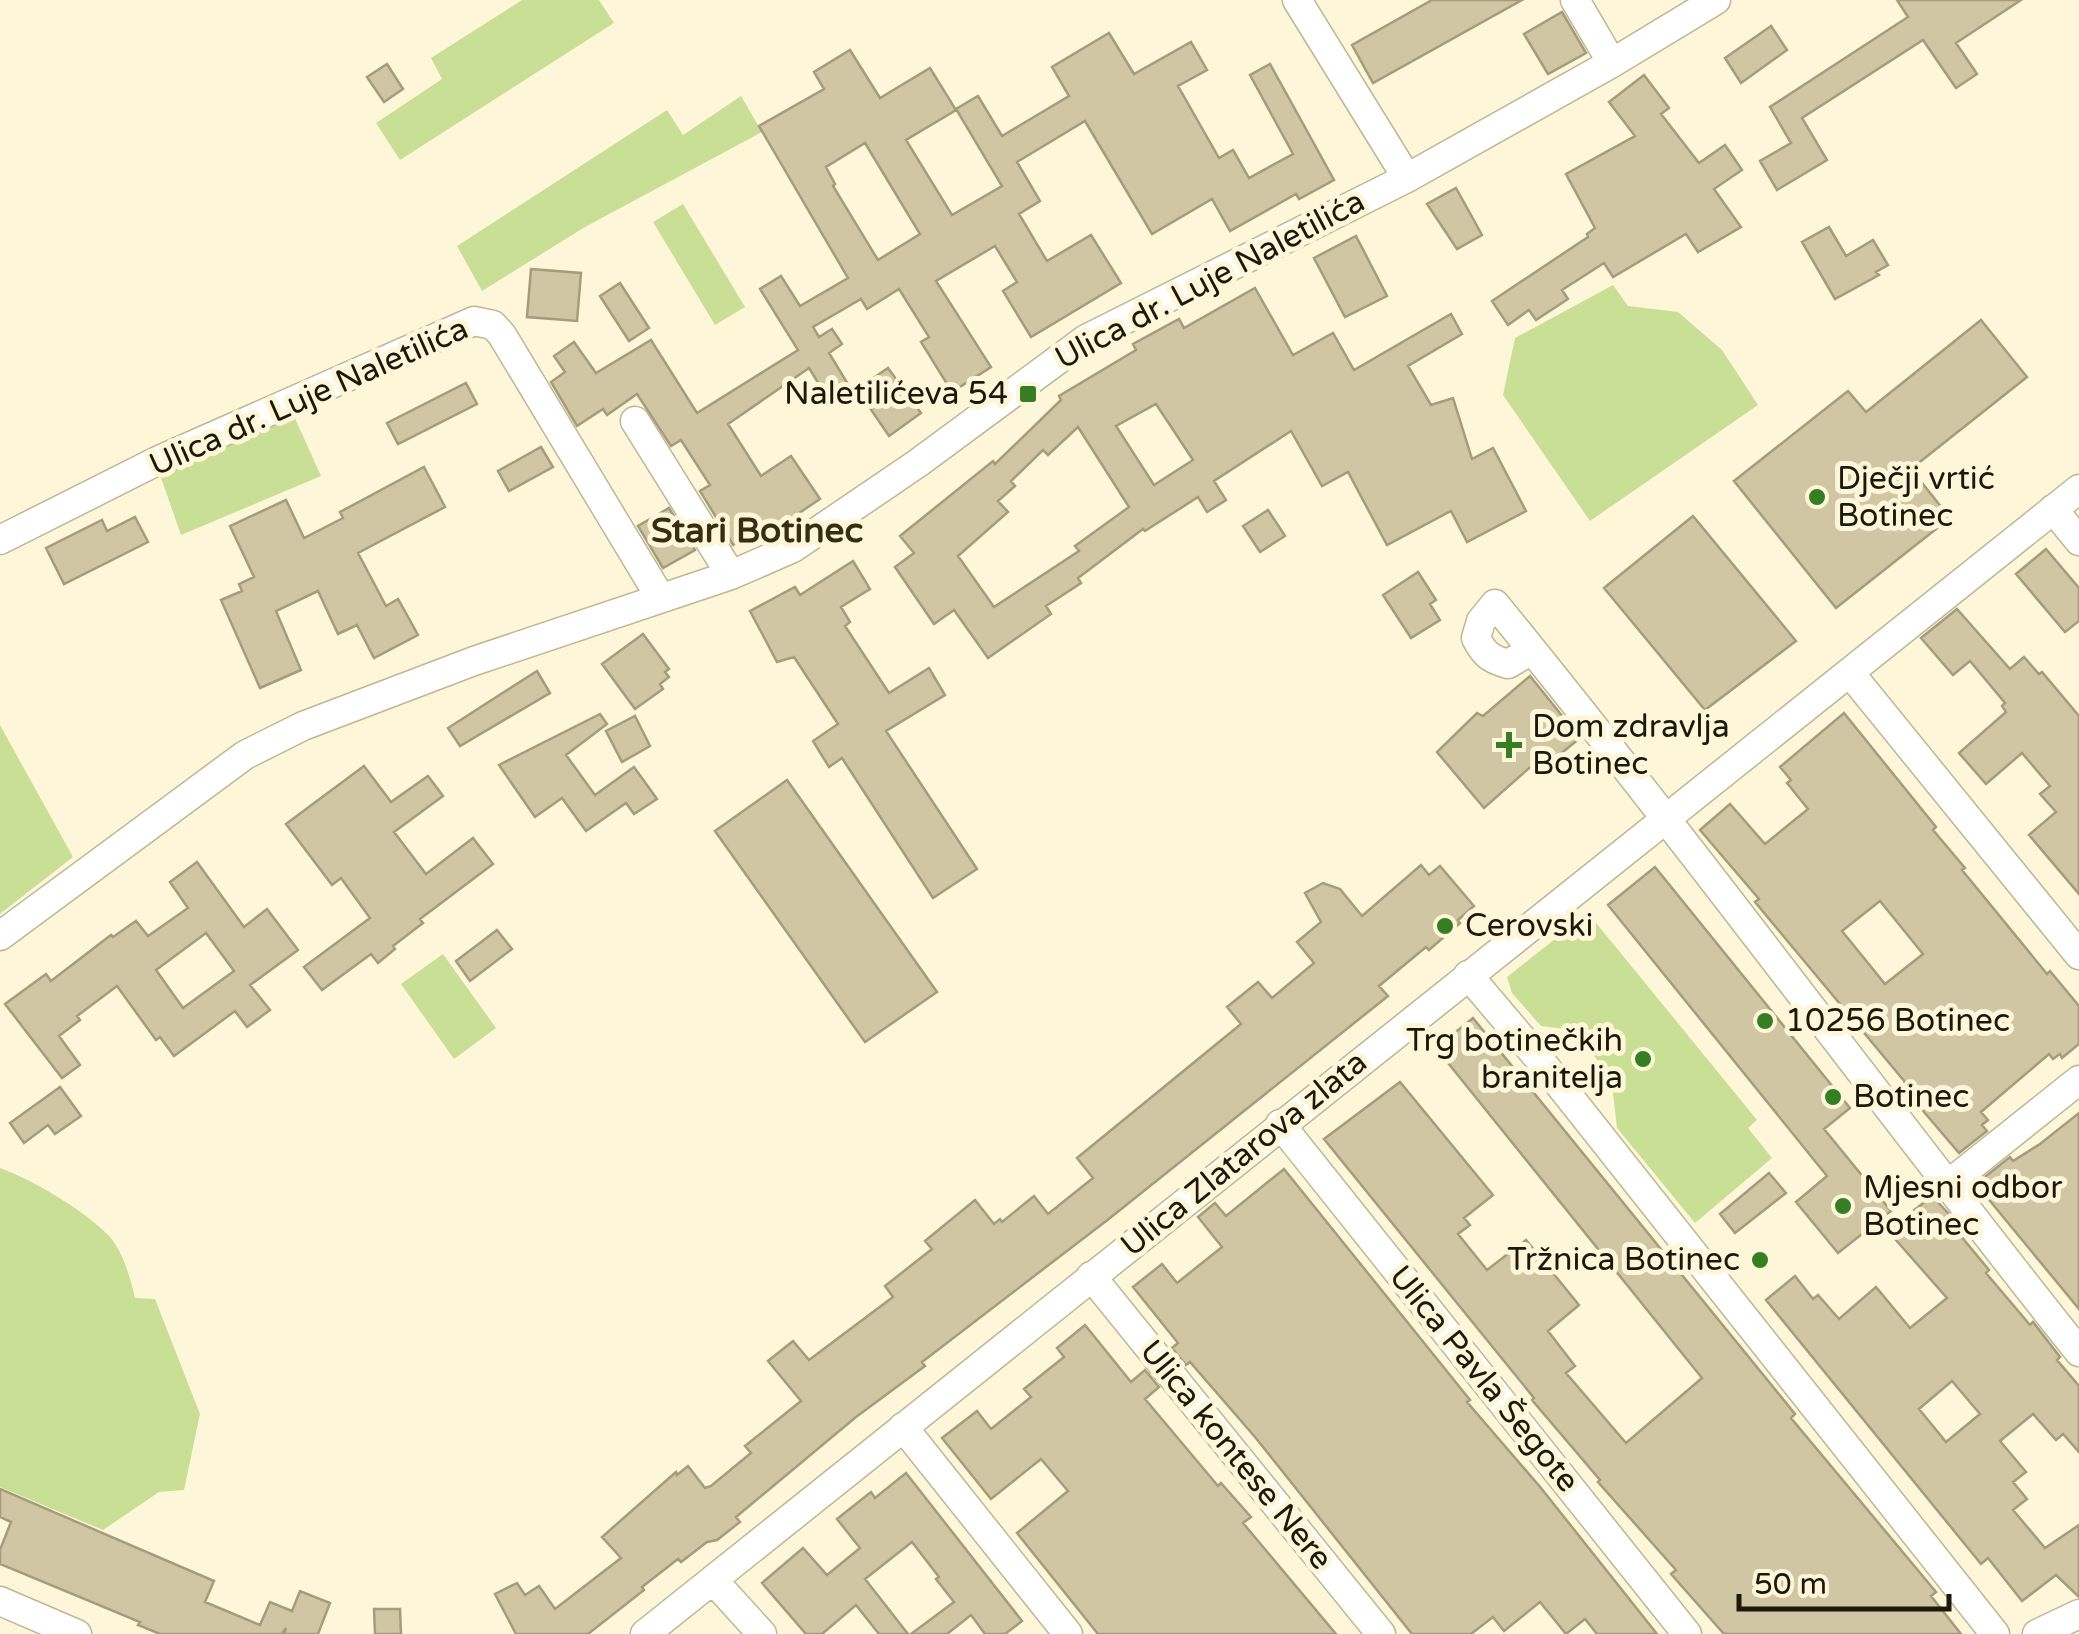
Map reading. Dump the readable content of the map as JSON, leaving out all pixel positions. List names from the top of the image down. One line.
{"streets":{"street":["Ulica dr. Luje Naletilića","Ulica Zlatarova zlata","Ulica Pavla Šegote","Ulica kontese Nere"]},"crossings":[["Ulica Zlatarova zlata","Ulica Pavla Šegote"],["Ulica Zlatarova zlata","Ulica kontese Nere"]],"districts":["Stari Botinec"],"places":{"transit":["Naletilićeva 54"],"other":["Dječji vrtić Botinec","Cerovski","10256 Botinec","Trg botinečkih branitelja","Botinec","Mjesni odbor Botinec","Tržnica Botinec"],"health":["Dom zdravlja Botinec"]},"scale_bar":"50 m"}
